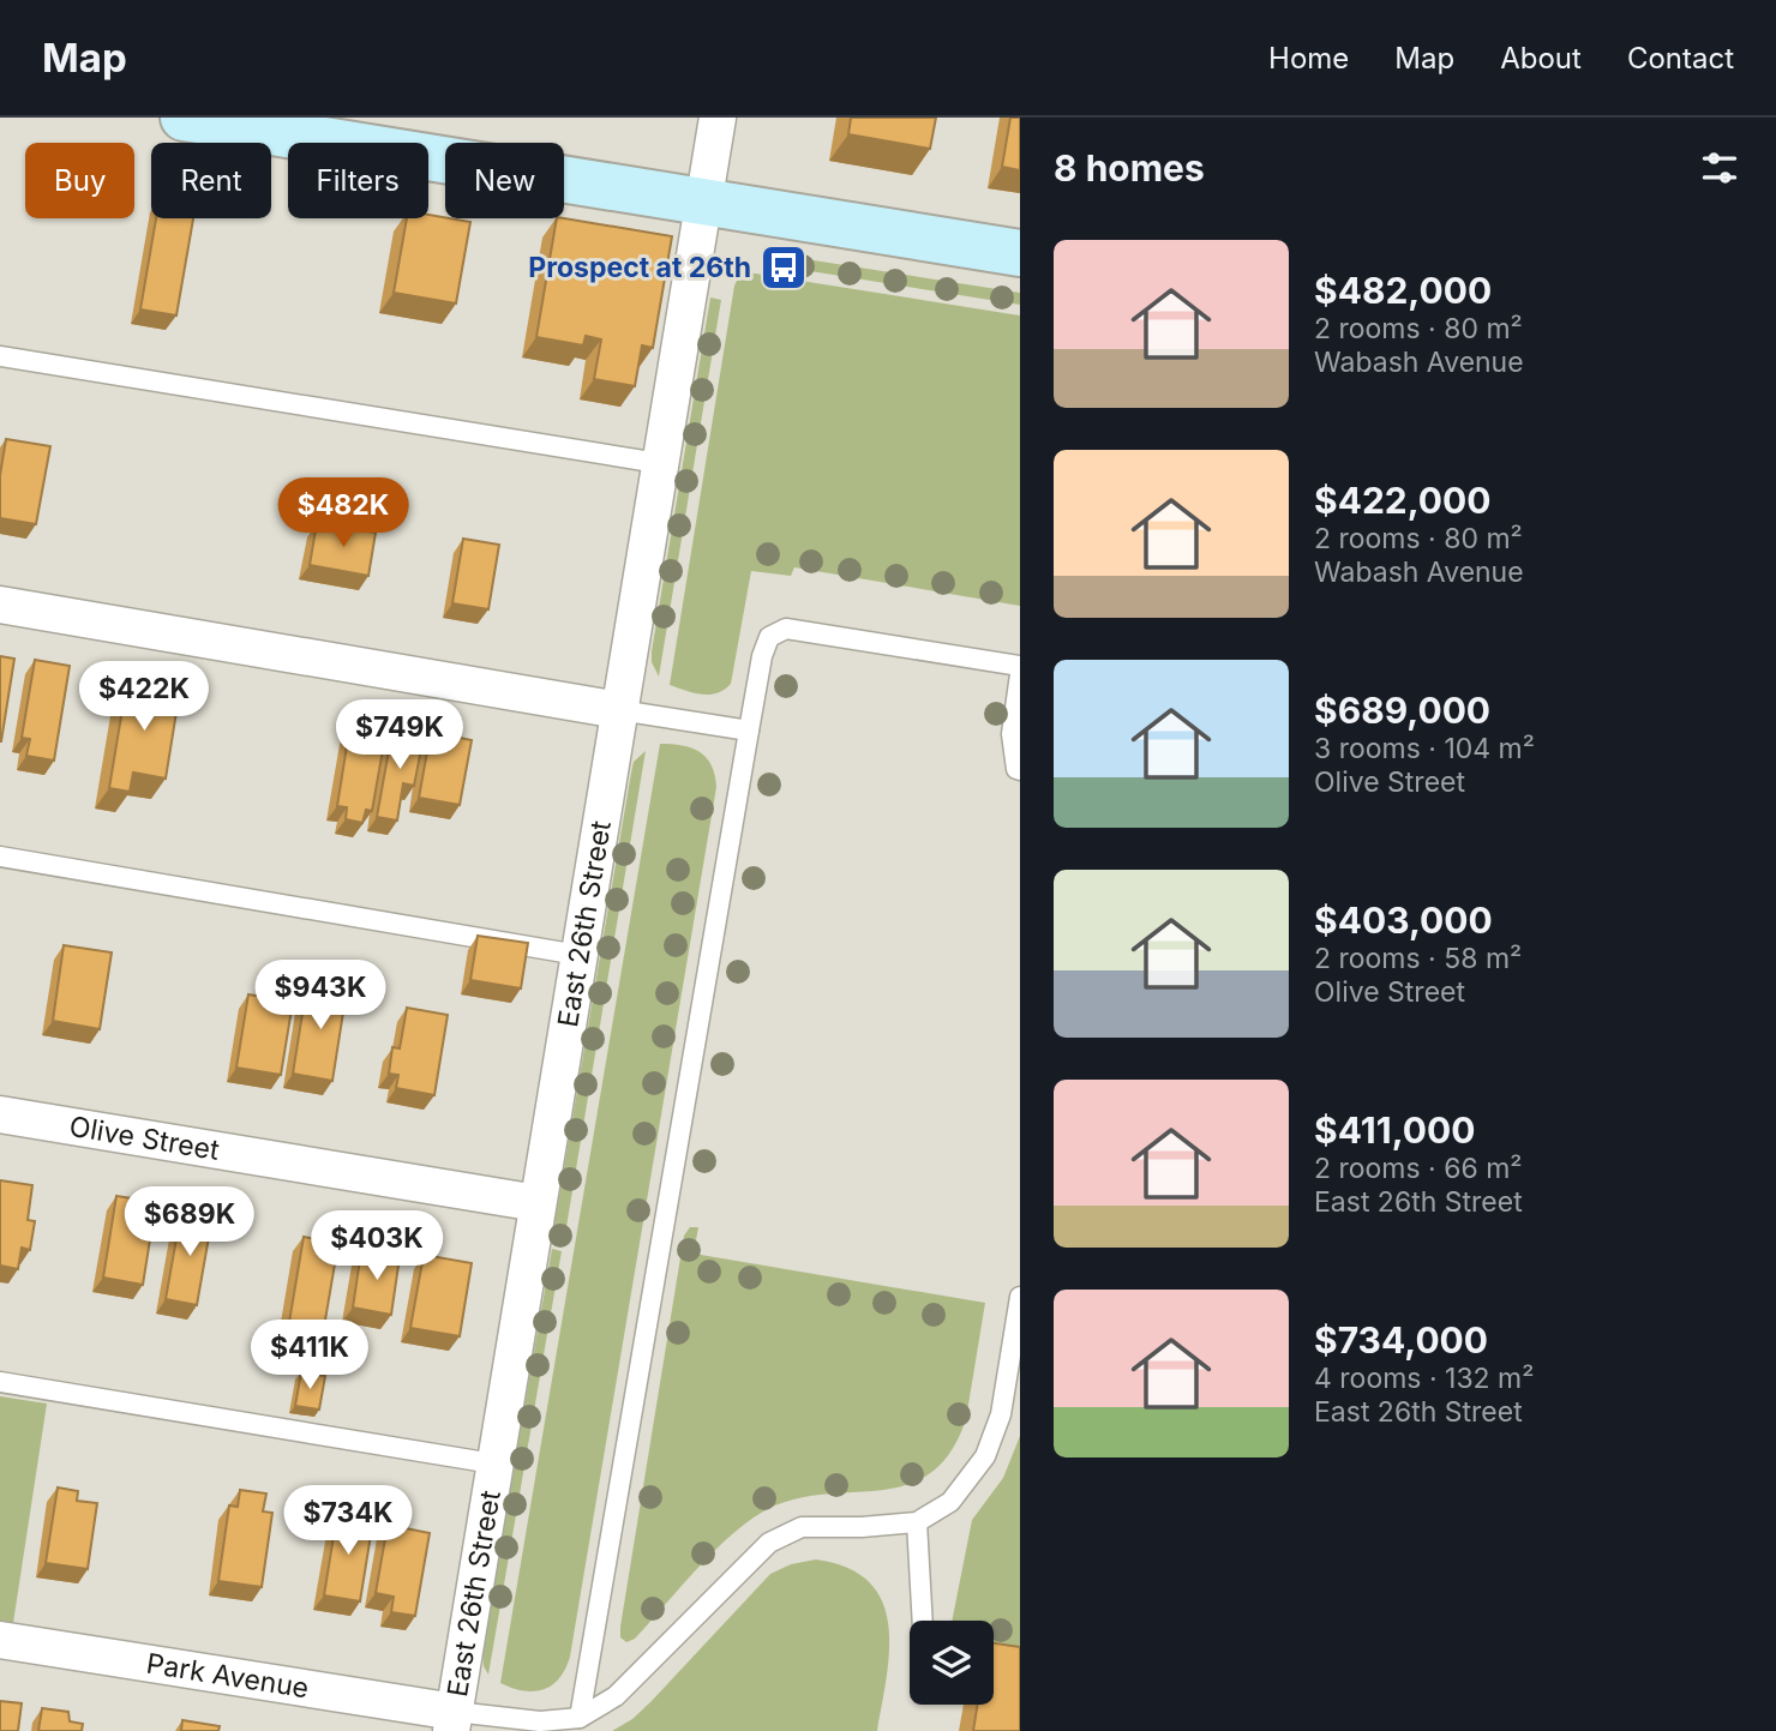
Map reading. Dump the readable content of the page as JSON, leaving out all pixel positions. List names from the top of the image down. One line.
{"streets":{"street":["East 26th Street","Olive Street","Park Avenue"]},"crossings":[["East 26th Street","Olive Street"],["East 26th Street","Park Avenue"]],"places":{"bus stop":["Prospect at 26th"]},"page":{"header":"Map","nav":["Home","Map","About","Contact"],"heading":"8 homes","chip":["Buy","Rent","Filters","New"],"list":[{"name":"$482,000","note":"2 rooms · 80 m² · Wabash Avenue"},{"name":"$422,000","note":"2 rooms · 80 m² · Wabash Avenue"},{"name":"$689,000","note":"3 rooms · 104 m² · Olive Street"},{"name":"$403,000","note":"2 rooms · 58 m² · Olive Street"},{"name":"$411,000","note":"2 rooms · 66 m² · East 26th Street"},{"name":"$734,000","note":"4 rooms · 132 m² · East 26th Street"}],"price":["$482K","$422K","$749K","$943K","$689K","$403K","$411K","$734K"]}}
